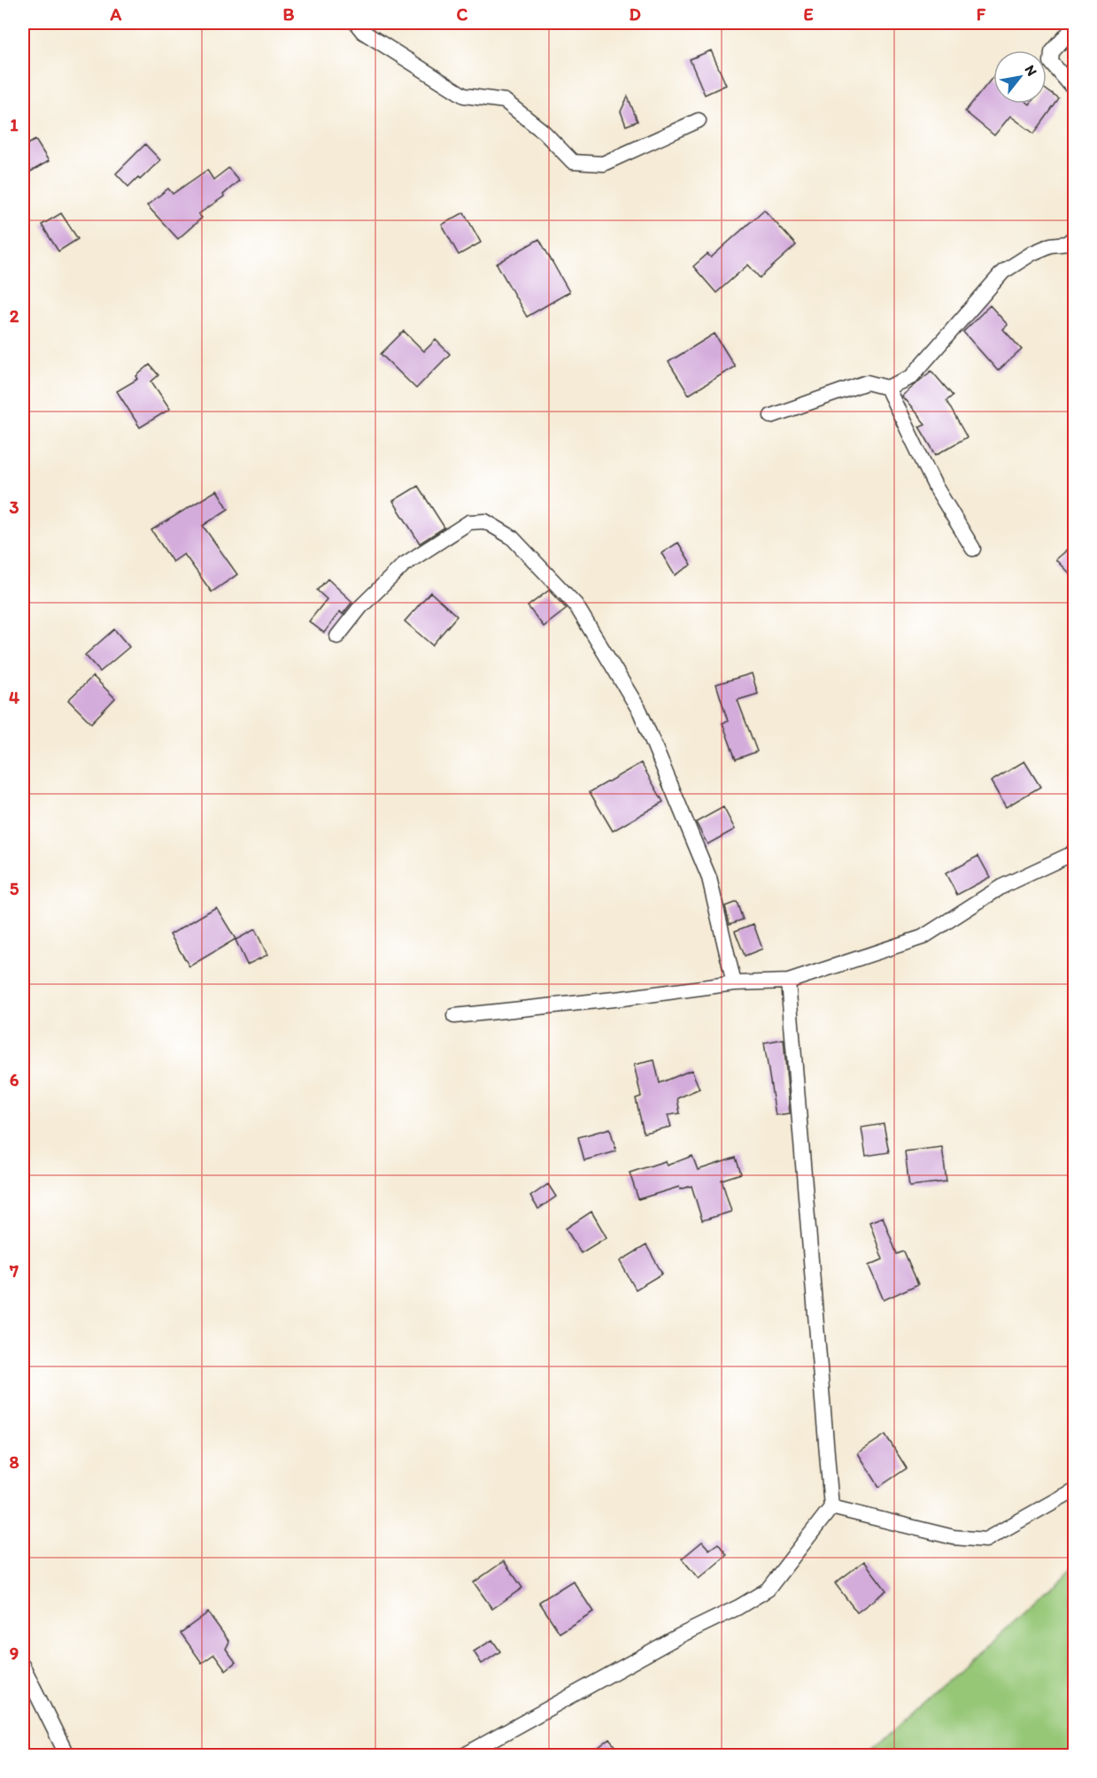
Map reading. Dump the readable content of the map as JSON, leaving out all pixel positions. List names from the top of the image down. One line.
{"north":"top right","grid":{"columns":["A","B","C","D","E","F"],"rows":["1","2","3","4","5","6","7","8","9"]}}
